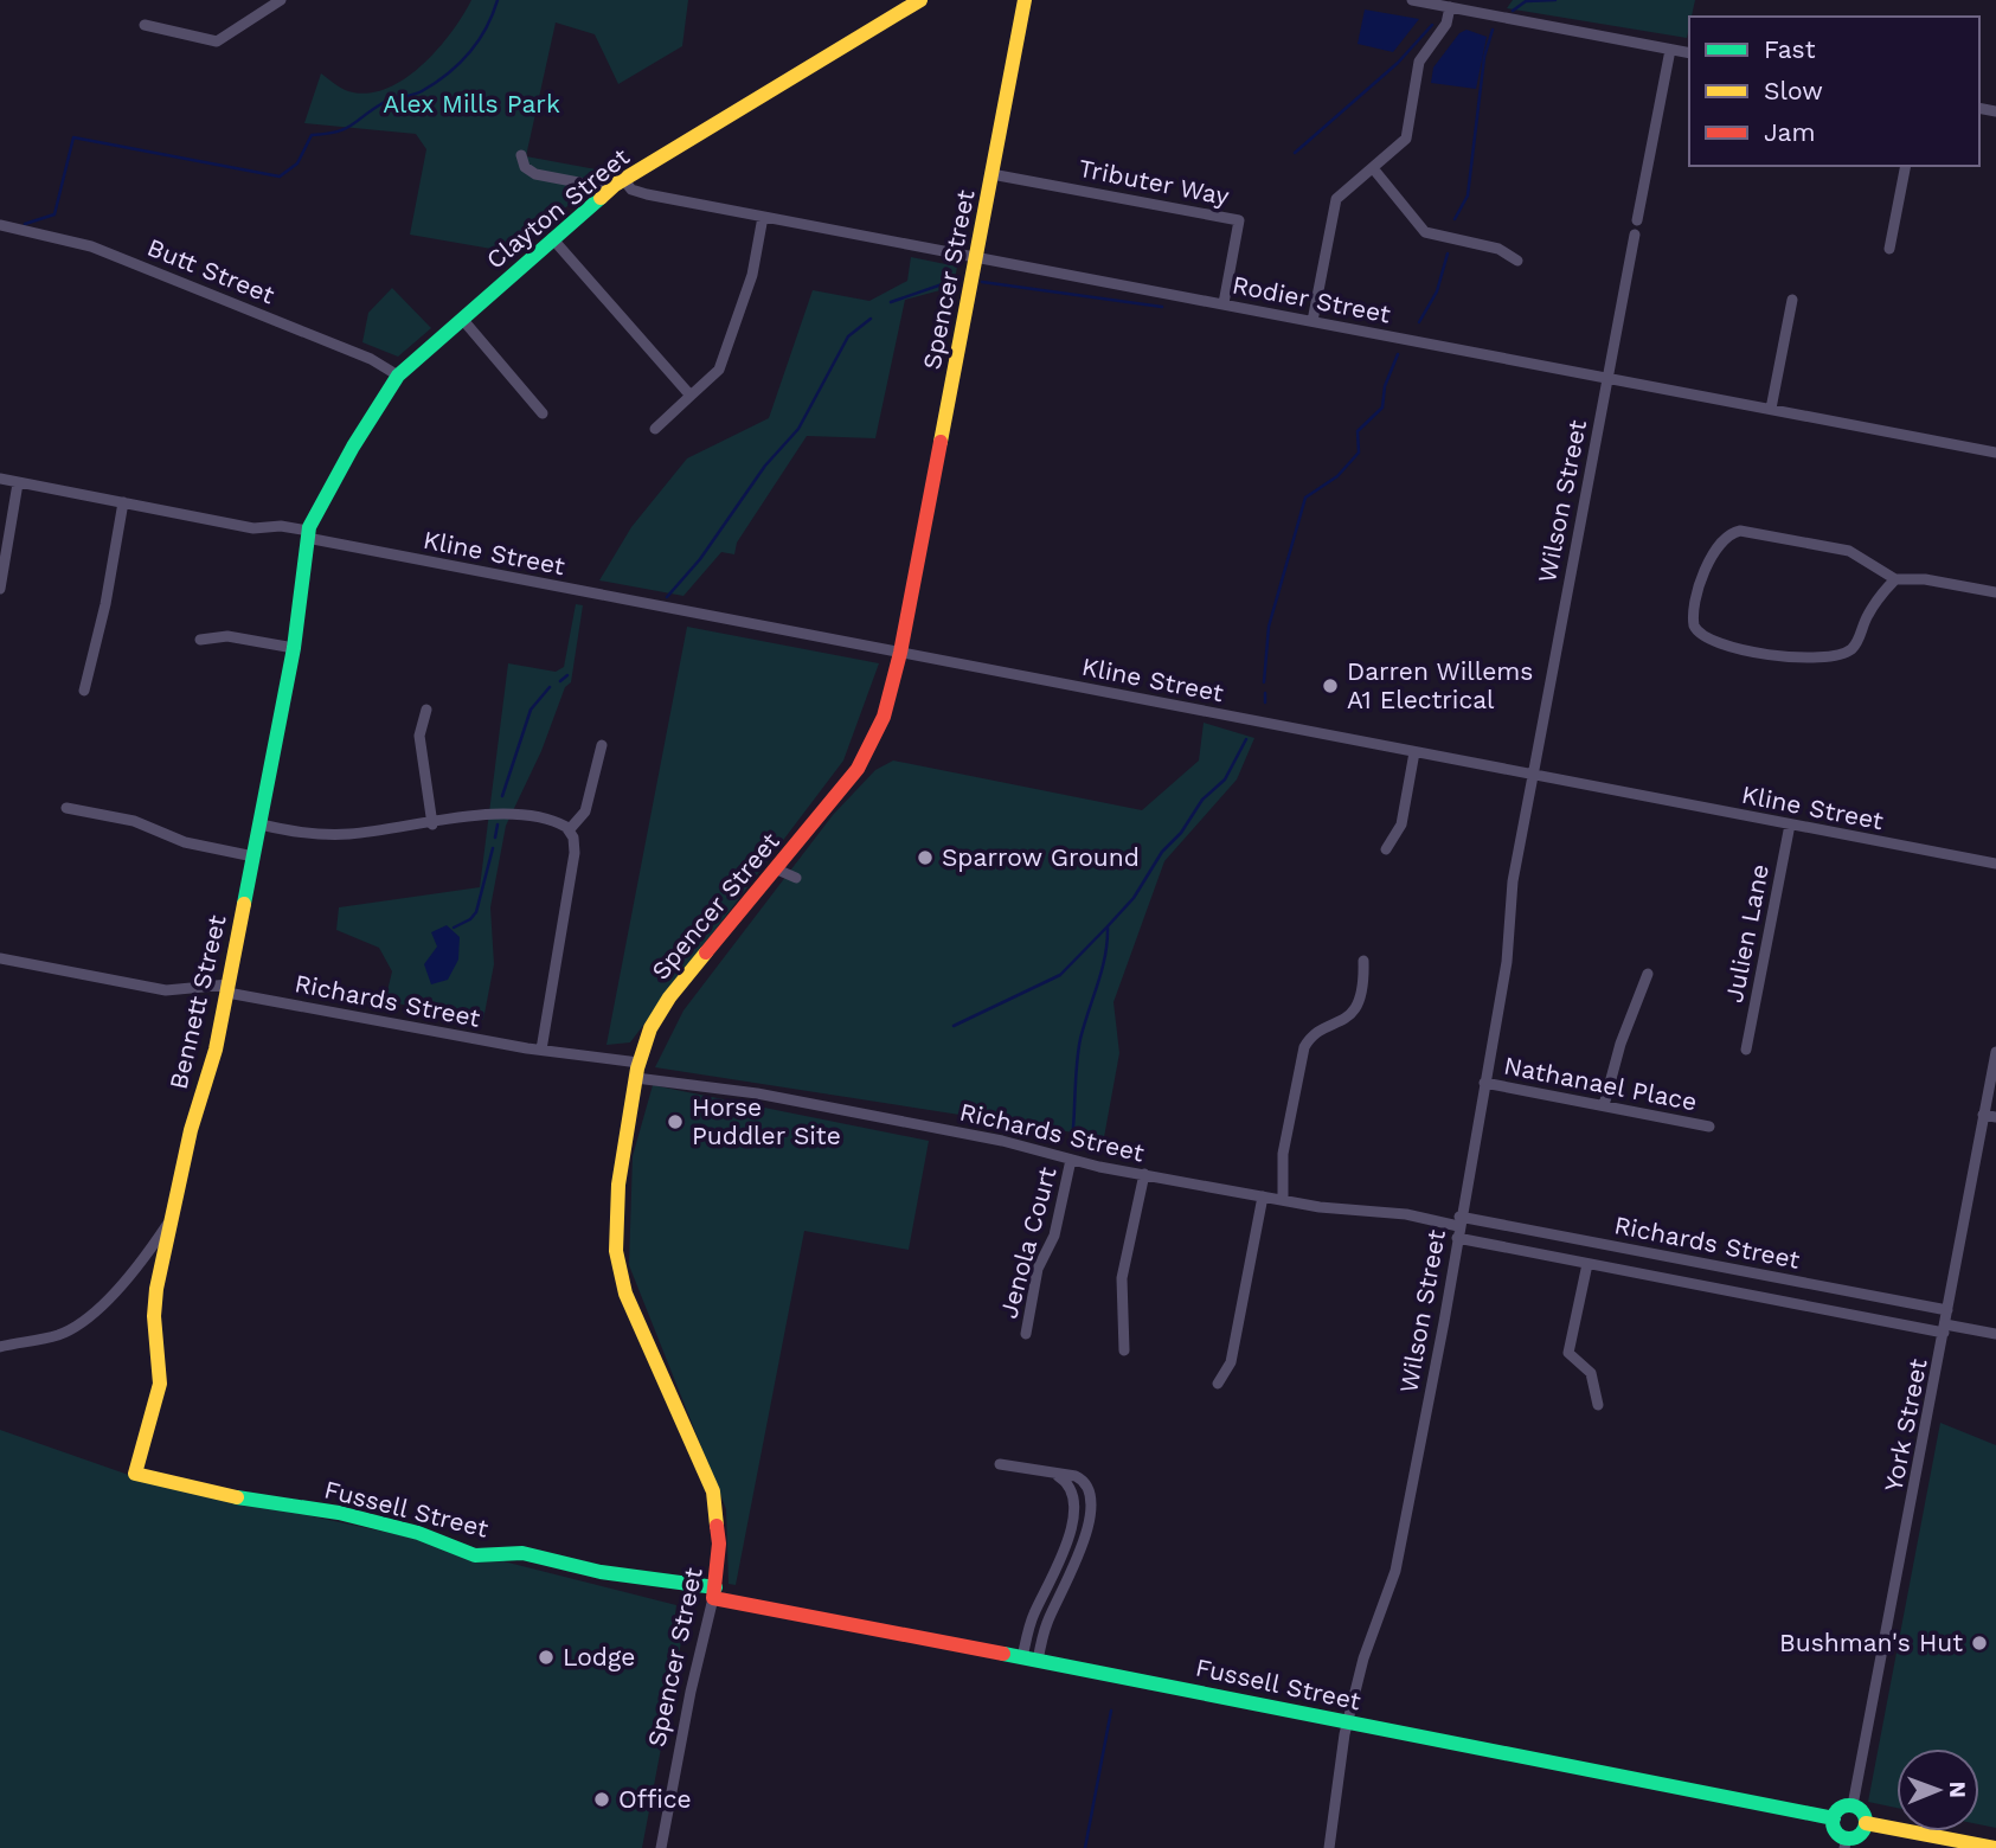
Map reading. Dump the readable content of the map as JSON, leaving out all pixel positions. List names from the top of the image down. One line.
{"streets":{"street":["Tributer Way","Clayton Street","Butt Street","Spencer Street","Rodier Street","Wilson Street","Kline Street","Julien Lane","Richards Street","Bennett Street","Nathanael Place","Jenola Court","York Street","Fussell Street"]},"crossings":[["Tributer Way","Spencer Street"],["Tributer Way","Rodier Street"],["Clayton Street","Butt Street"],["Clayton Street","Rodier Street"],["Clayton Street","Kline Street"],["Clayton Street","Bennett Street"],["Spencer Street","Rodier Street"],["Spencer Street","Kline Street"],["Spencer Street","Richards Street"],["Spencer Street","Fussell Street"],["Rodier Street","Wilson Street"],["Wilson Street","Kline Street"],["Wilson Street","Richards Street"],["Wilson Street","Nathanael Place"],["Wilson Street","Fussell Street"],["Kline Street","Julien Lane"],["Kline Street","Bennett Street"],["Richards Street","Bennett Street"],["Richards Street","Jenola Court"],["Richards Street","York Street"],["Bennett Street","Fussell Street"],["York Street","Fussell Street"]],"parks":["Alex Mills Park"],"places":["Darren Willems A1 Electrical","Sparrow Ground","Horse Puddler Site","Bushman's Hut","Lodge","Office"],"legend":["Fast","Slow","Jam"],"north":"right"}
